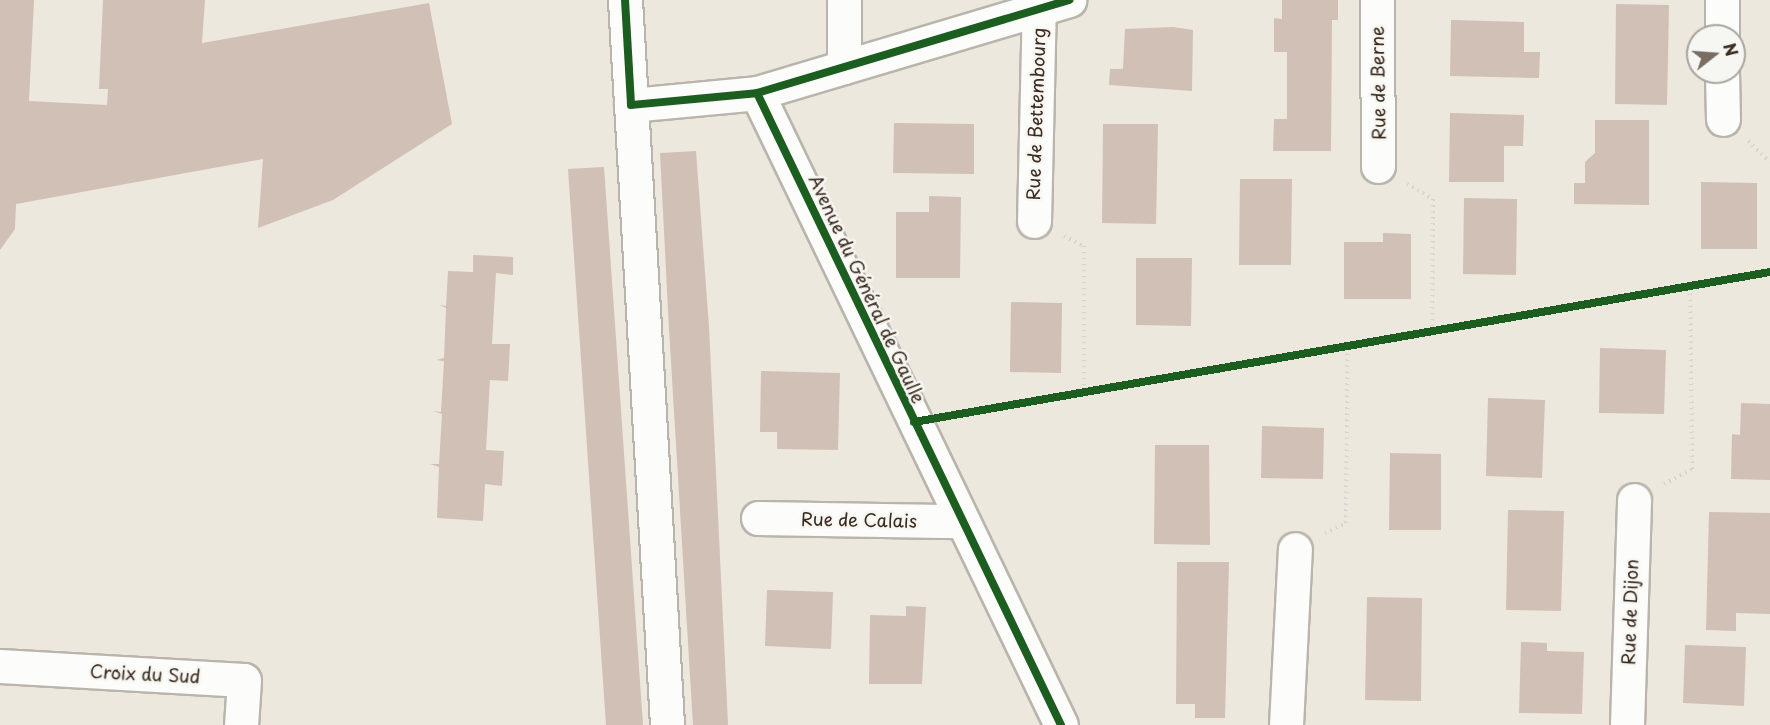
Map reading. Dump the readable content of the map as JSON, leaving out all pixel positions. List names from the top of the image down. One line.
{"streets":{"street":["Rue de Berne","Rue de Bettembourg","Avenue du Général de Gaulle","Rue de Calais","Rue de Dijon","Croix du Sud"]},"crossings":[["Avenue du Général de Gaulle","Rue de Calais"]],"north":"right"}
